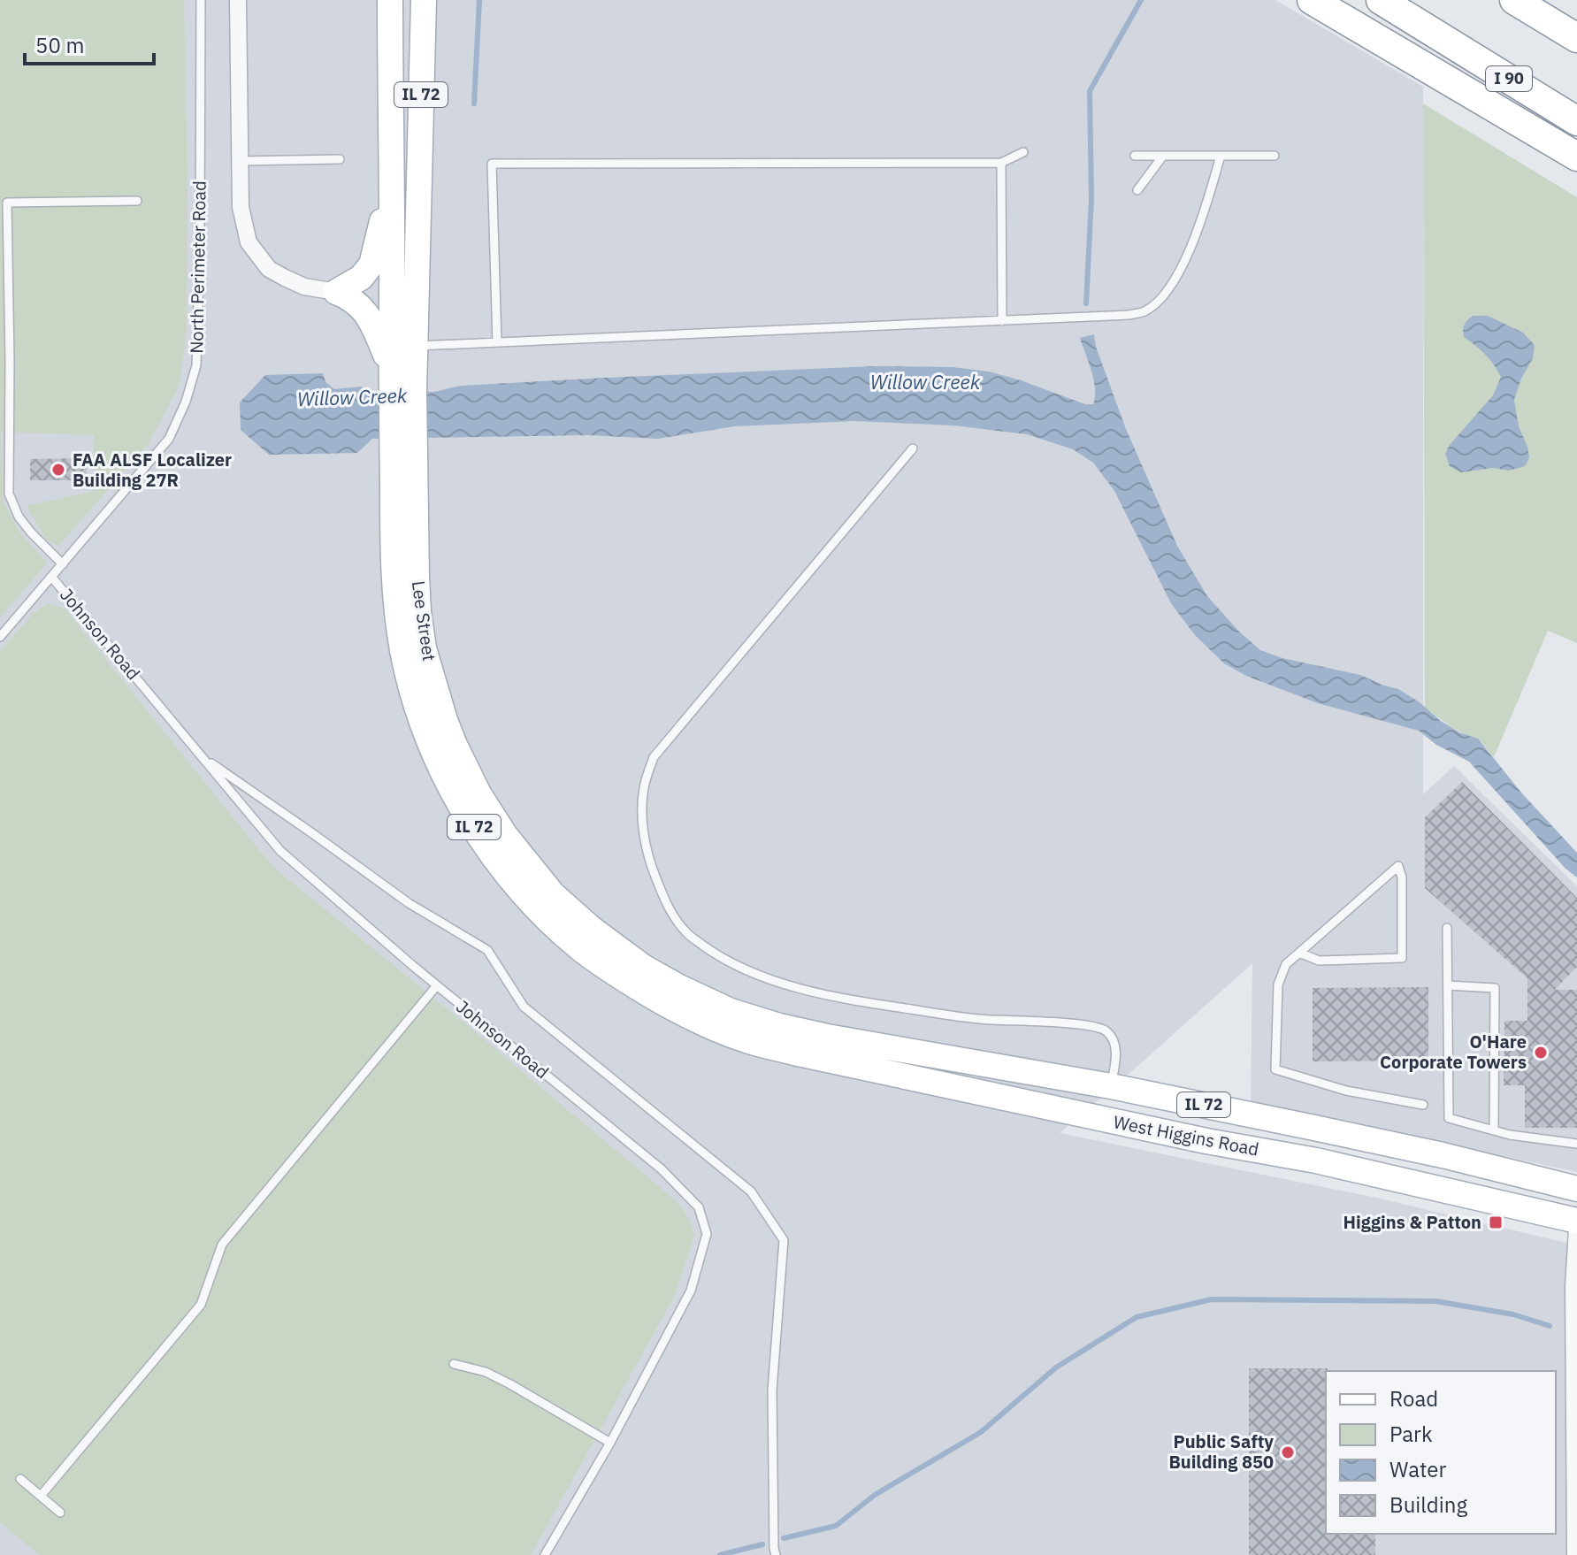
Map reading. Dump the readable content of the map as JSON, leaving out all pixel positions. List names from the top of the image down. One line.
{"streets":{"highway":["I 90"],"main road":["IL 72","Lee Street","West Higgins Road"],"lane":["North Perimeter Road","Johnson Road"]},"crossings":[["IL 72","Lee Street"],["North Perimeter Road","Johnson Road"],["Lee Street","West Higgins Road"]],"water":["Willow Creek"],"places":{"other":["FAA ALSF Localizer Building 27R","O'Hare Corporate Towers","Public Safty Building 850"],"transit":["Higgins & Patton"]},"legend":["Road","Park","Water","Building"],"scale_bar":"50 m"}
